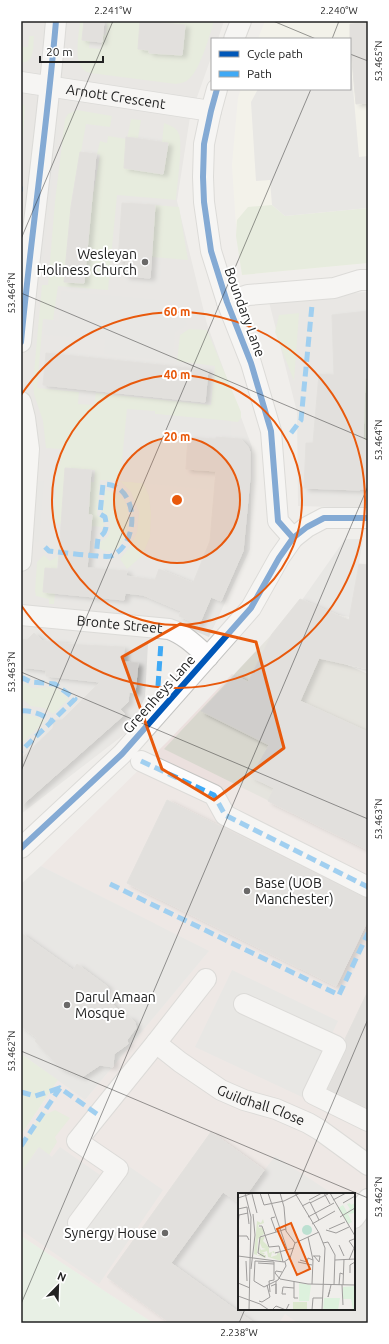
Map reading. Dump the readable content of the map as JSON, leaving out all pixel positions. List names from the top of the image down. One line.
{"streets":{"street":["Arnott Crescent","Boundary Lane","Bronte Street","Greenheys Lane","Guildhall Close"]},"crossings":[["Arnott Crescent","Boundary Lane"],["Boundary Lane","Greenheys Lane"],["Bronte Street","Greenheys Lane"]],"places":["Wesleyan Holiness Church","Base (UOB Manchester)","Darul Amaan Mosque","Synergy House"],"legend":["Cycle path","Path"],"scale_bar":"20 m","north":"top right","coordinates":["2.241°W","2.240°W","53.465°N","53.464°N","53.463°N","53.462°N","2.238°W"],"rings":["60 m","40 m","20 m"]}
